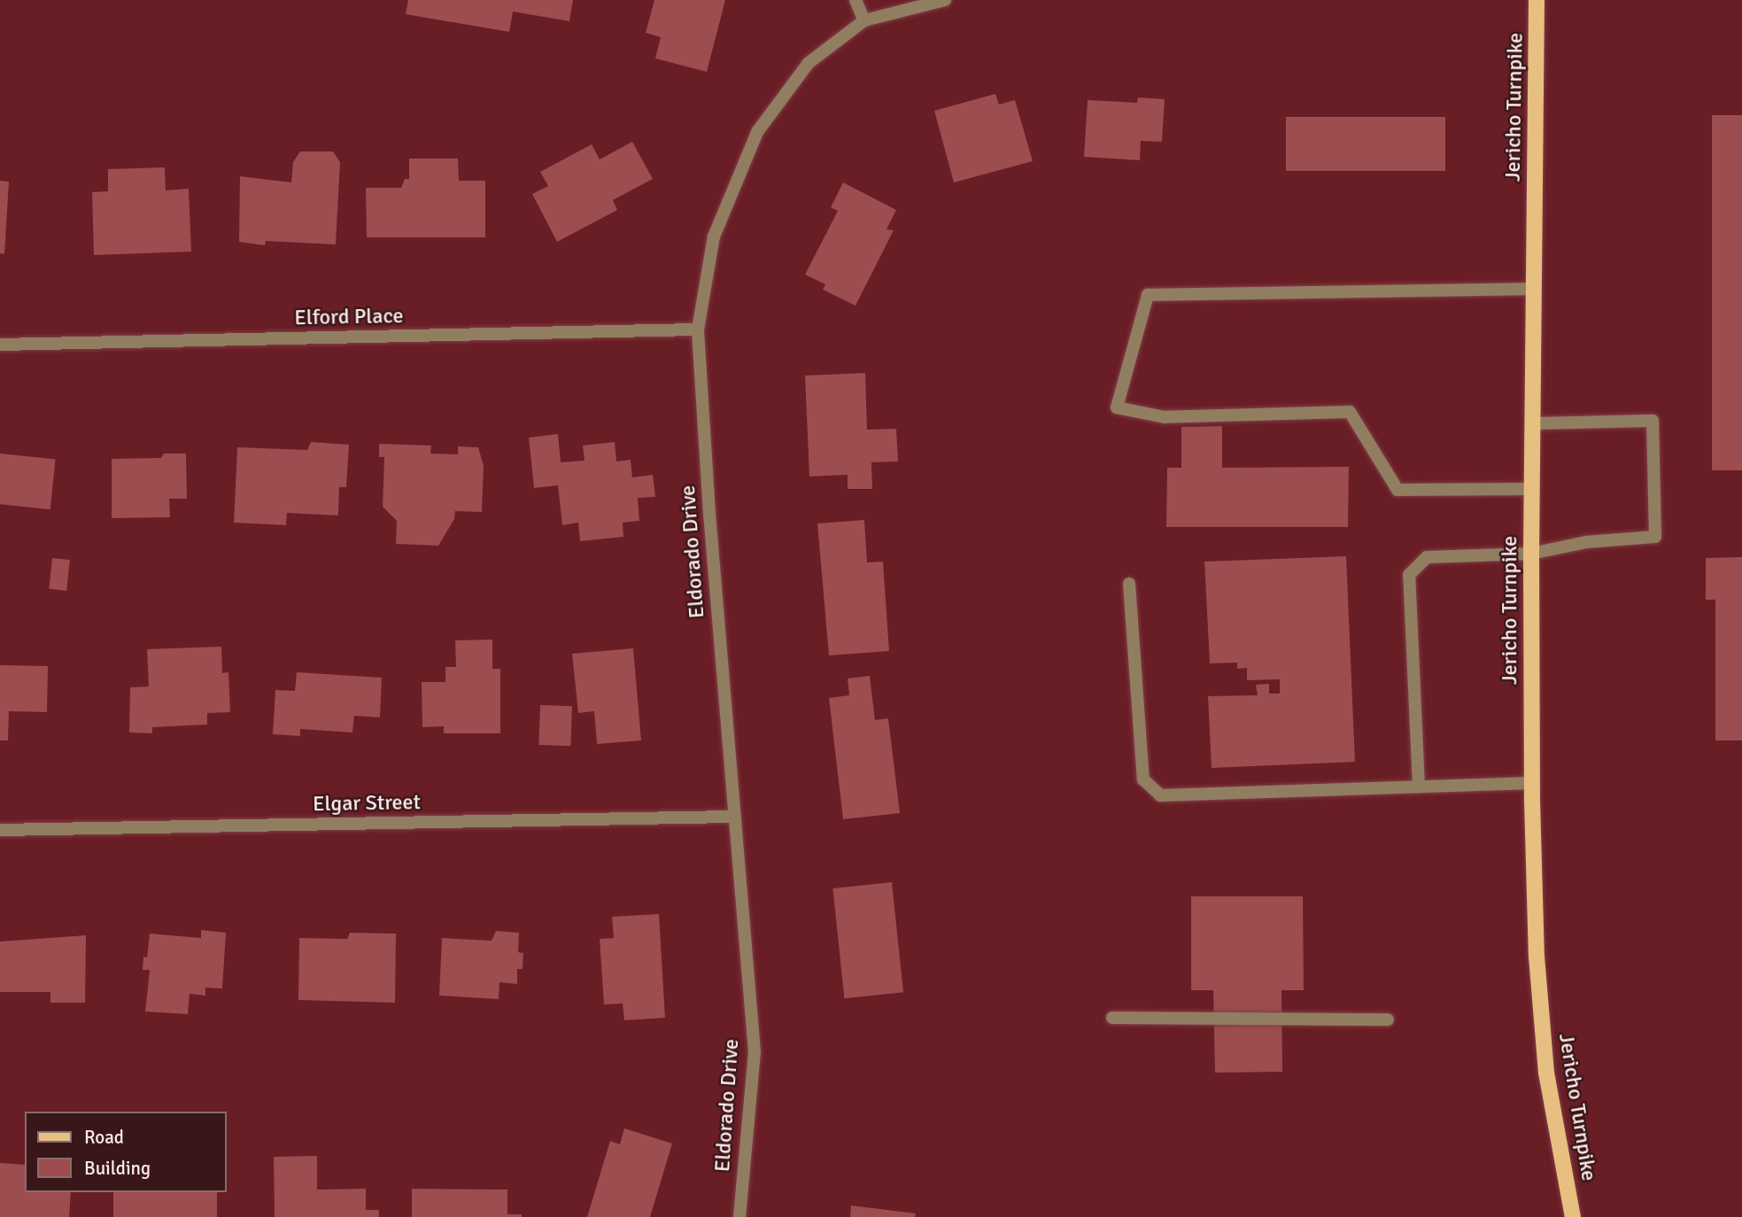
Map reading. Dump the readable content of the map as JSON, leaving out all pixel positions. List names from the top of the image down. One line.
{"streets":{"main road":["Jericho Turnpike"],"street":["Elford Place","Eldorado Drive","Elgar Street"]},"crossings":[["Elford Place","Eldorado Drive"],["Eldorado Drive","Elgar Street"]],"legend":["Road","Building"]}
